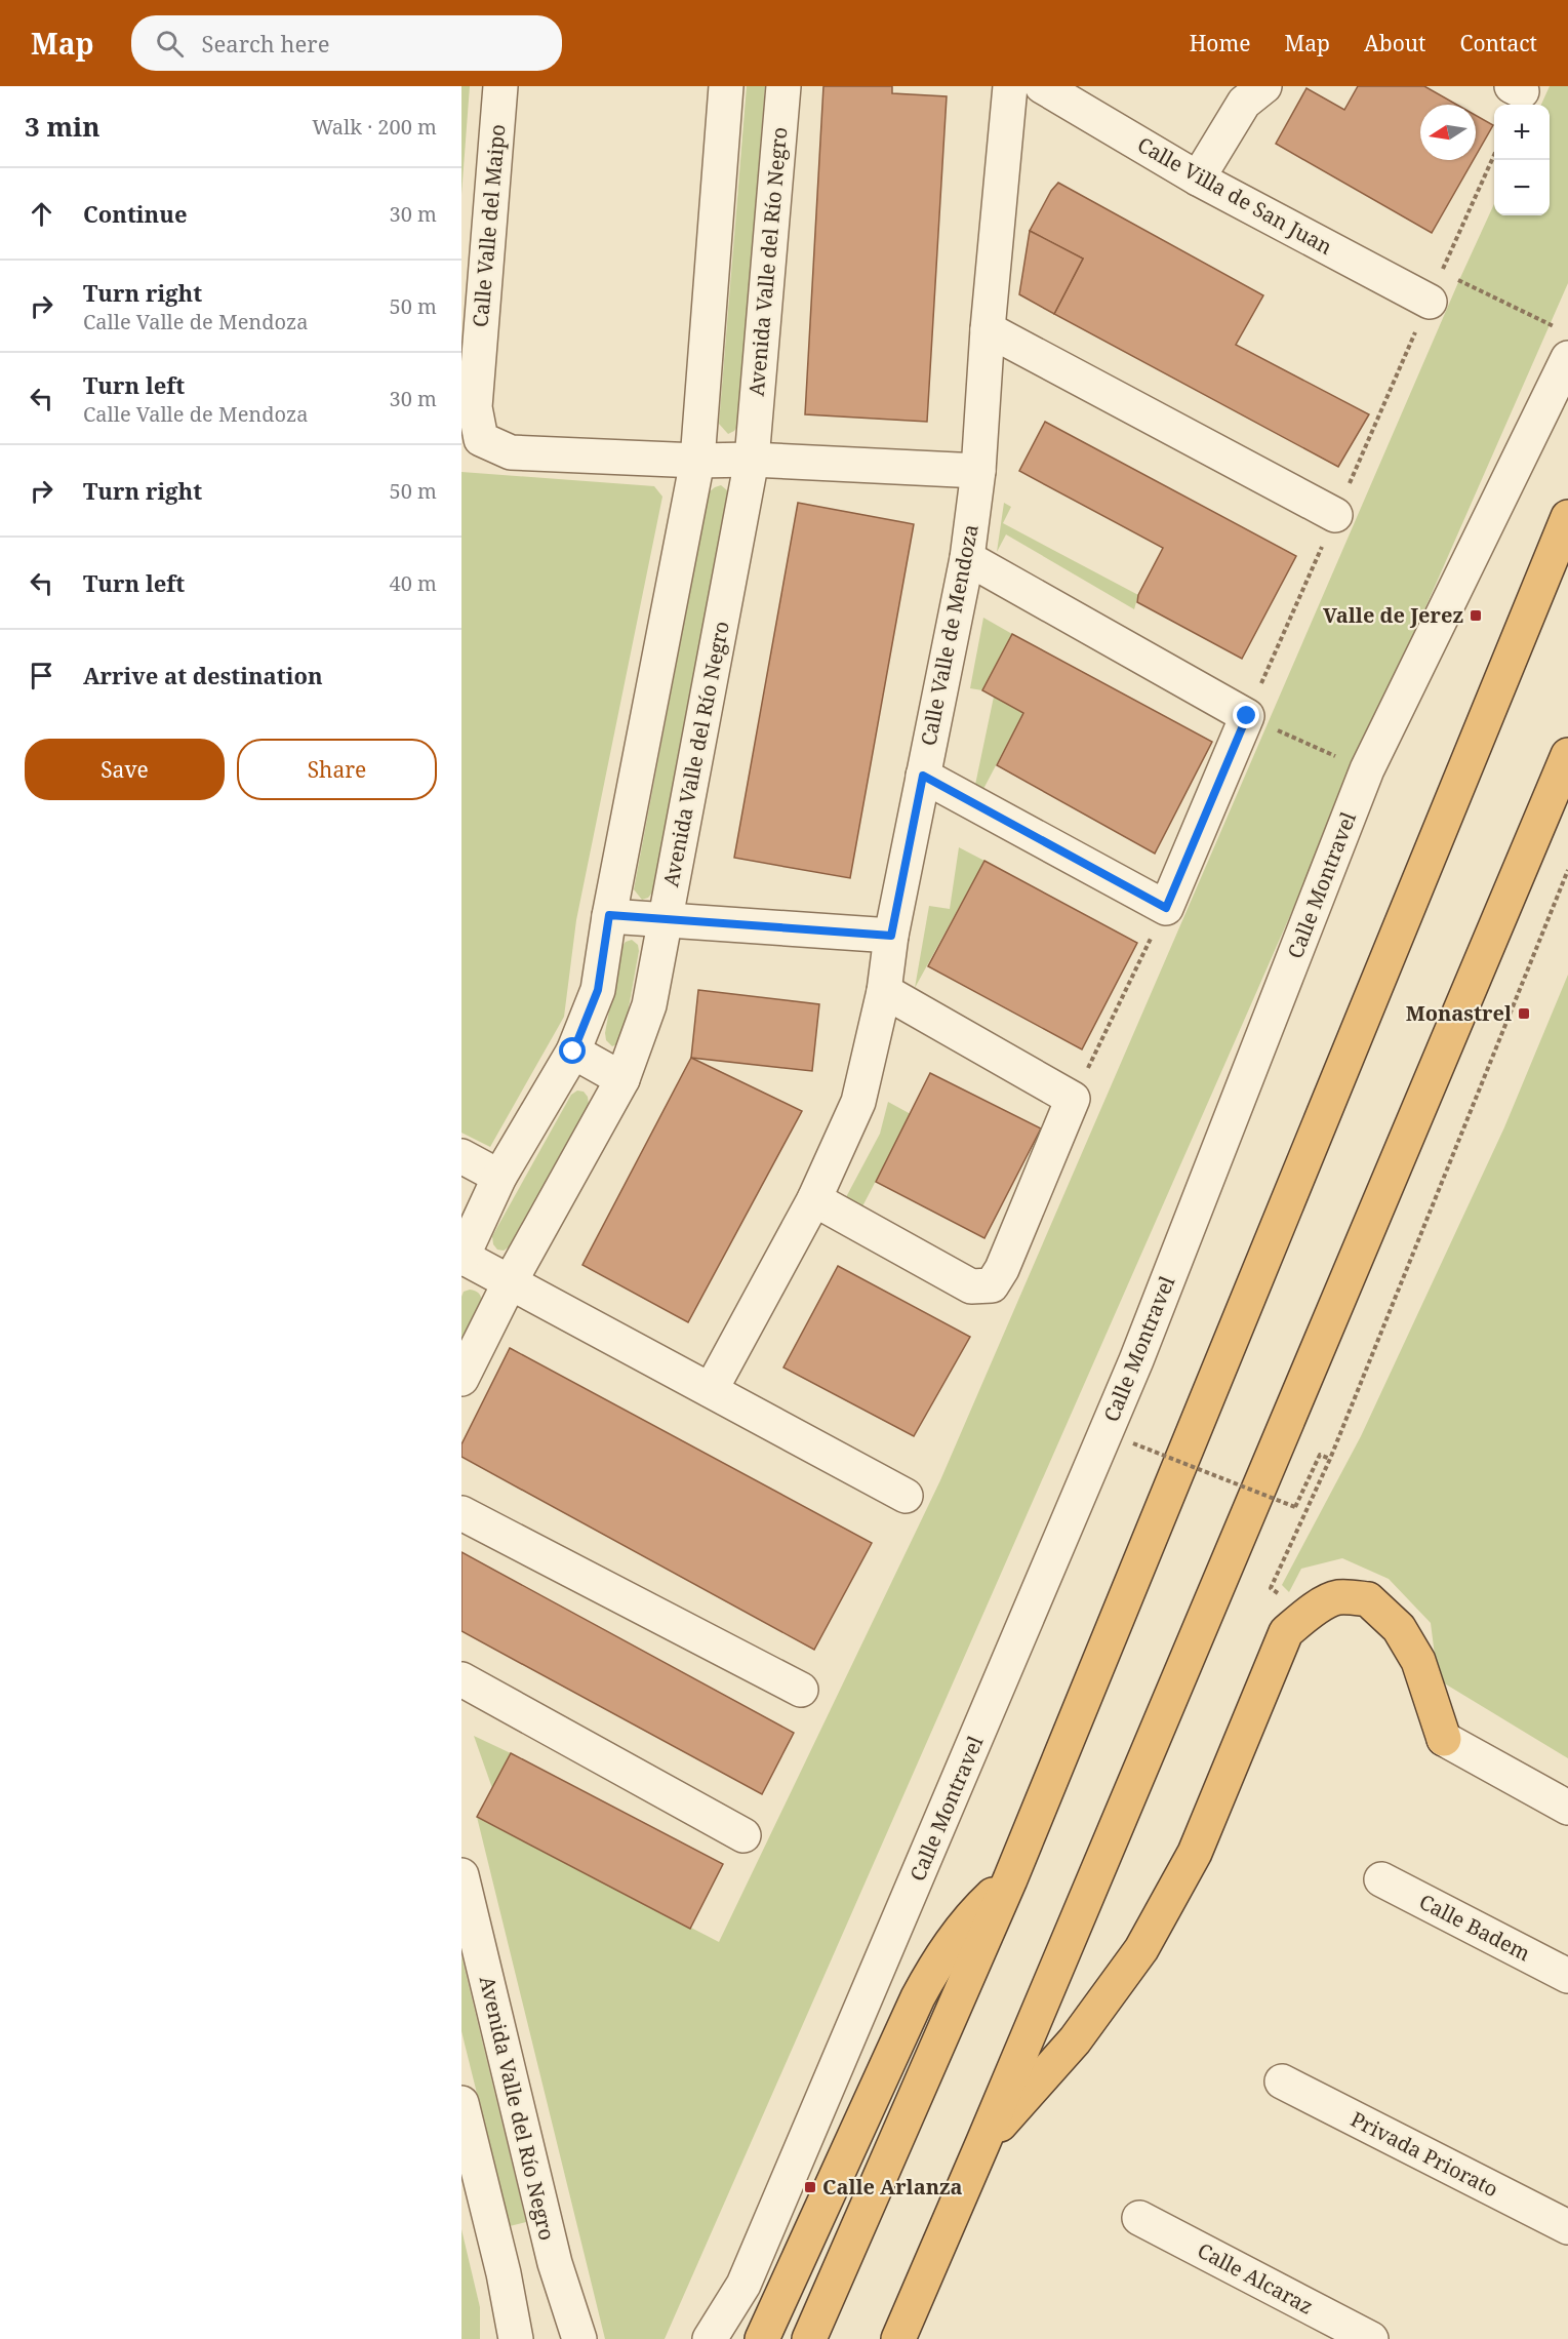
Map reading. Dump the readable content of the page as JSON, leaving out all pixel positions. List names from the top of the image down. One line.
{"streets":{"street":["Calle Villa de San Juan","Calle Valle del Maipo","Avenida Valle del Río Negro","Calle Valle de Mendoza","Calle Montravel","Calle Badem","Privada Priorato","Calle Alcaraz"]},"places":{"transit":["Valle de Jerez","Monastrel","Calle Arlanza"]},"north":"left","page":{"header":"Map","search":"Search here","nav":["Home","Map","About","Contact"],"heading":["3 min","Walk · 200 m"],"map_buttons":["+","−"],"list":[["Continue","30 m"],["Turn right","Calle Valle de Mendoza","50 m"],["Turn left","Calle Valle de Mendoza","30 m"],["Turn right","50 m"],["Turn left","40 m"],"Arrive at destination"],"buttons":["Save","Share"]}}
